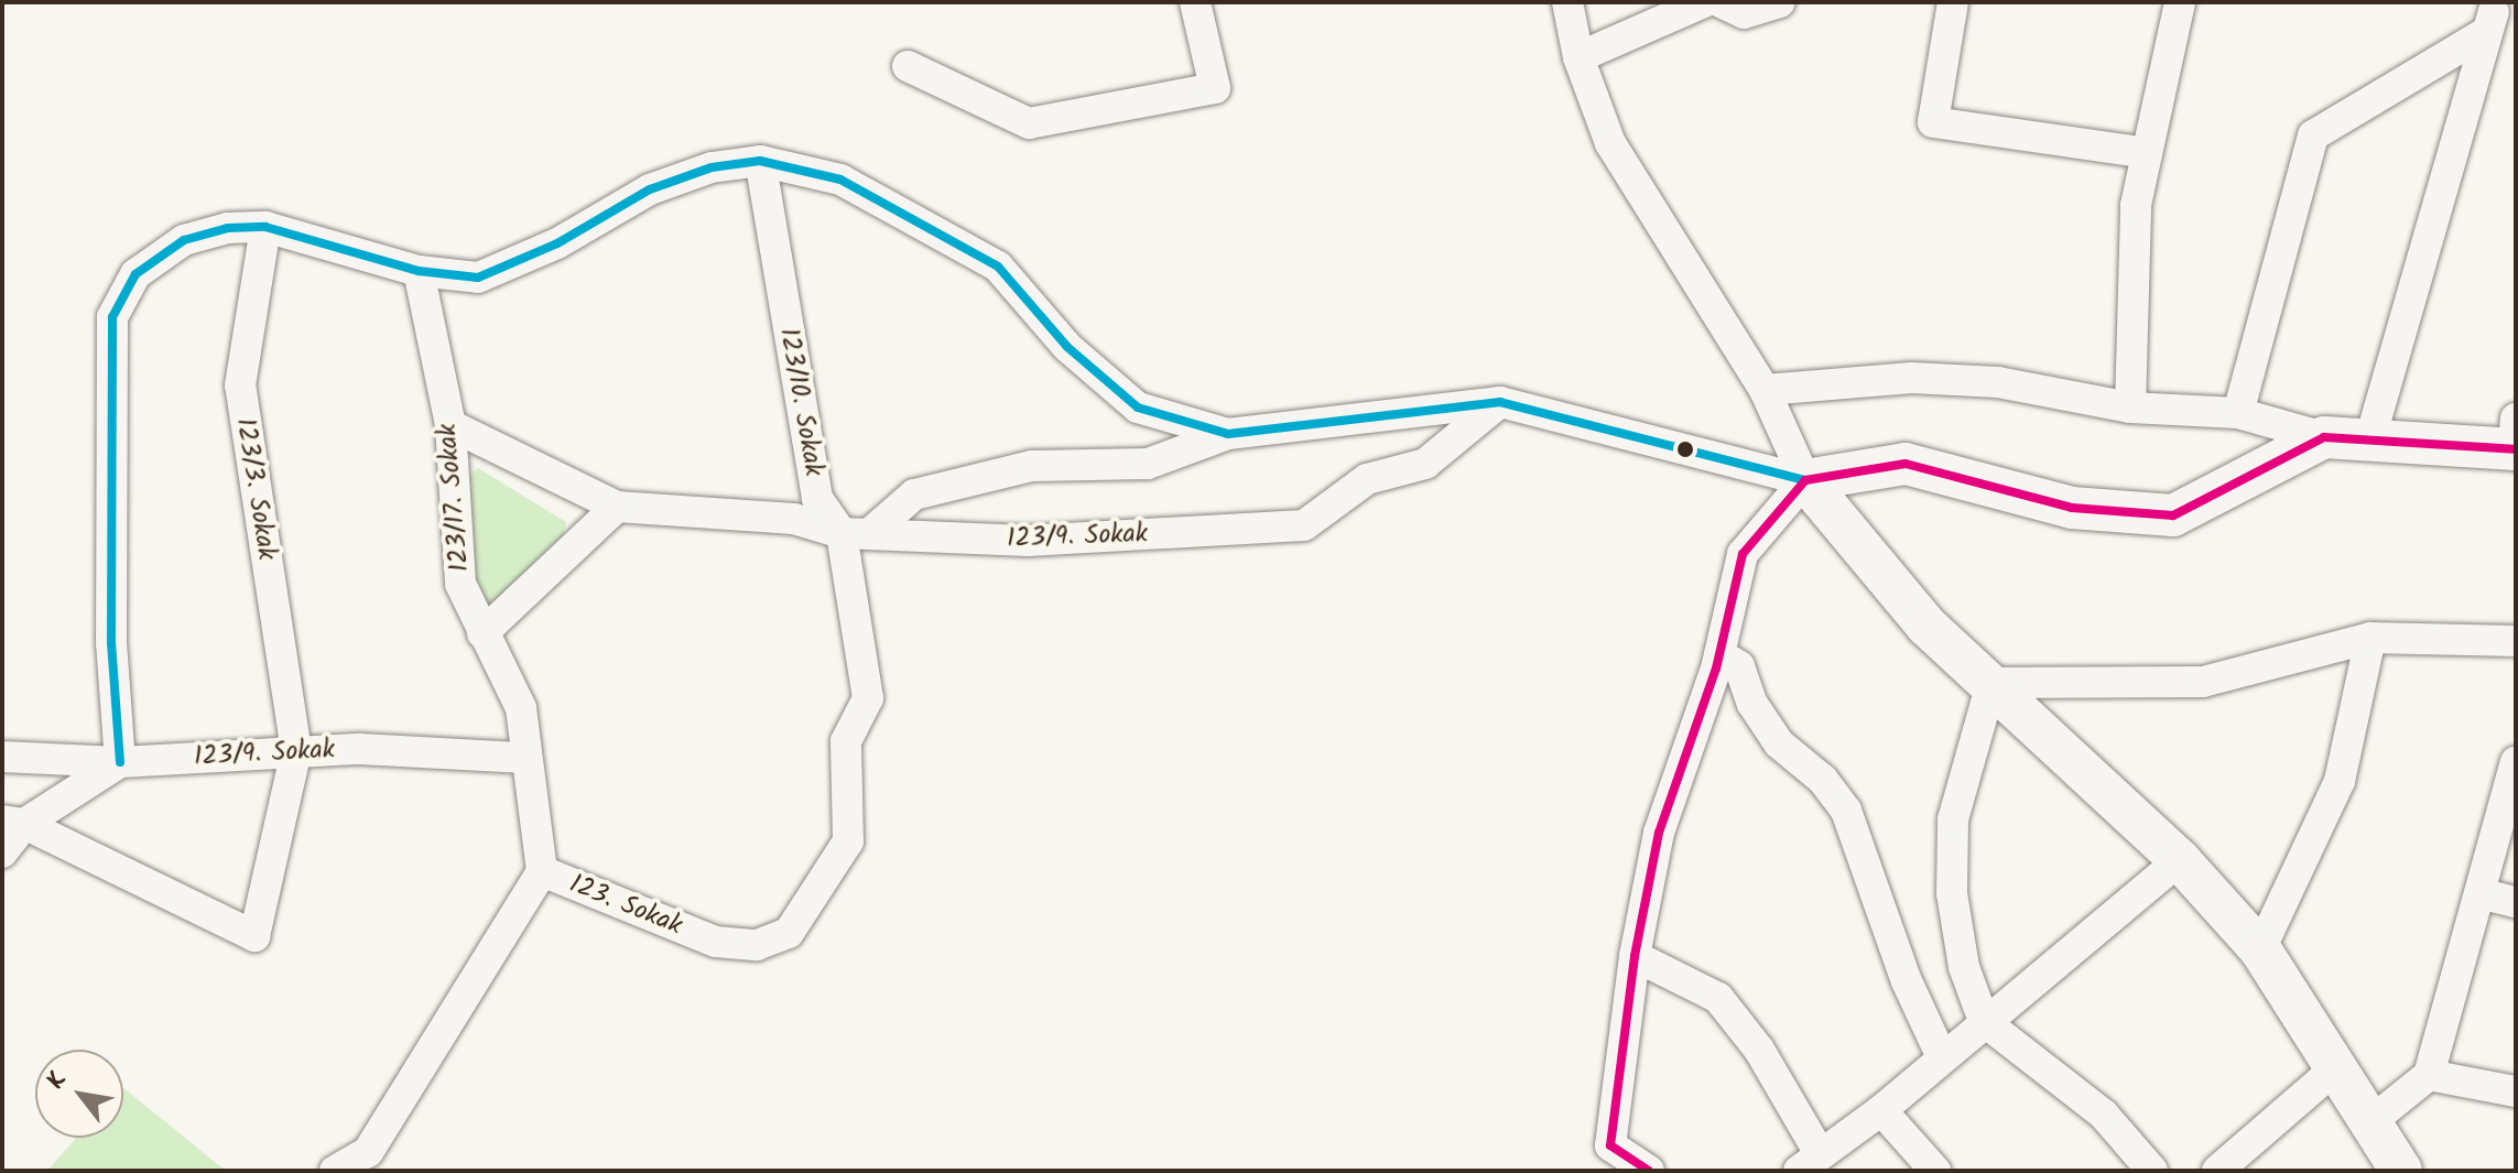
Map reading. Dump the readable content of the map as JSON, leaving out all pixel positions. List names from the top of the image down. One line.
{"streets":{"street":["123/10. Sokak","123/3. Sokak","123/17. Sokak","123/9. Sokak","123. Sokak"]},"crossings":[["123/10. Sokak","123/9. Sokak"],["123/10. Sokak","123. Sokak"],["123/3. Sokak","123/9. Sokak"],["123/17. Sokak","123/9. Sokak"],["123/17. Sokak","123. Sokak"]],"north":"top left"}
